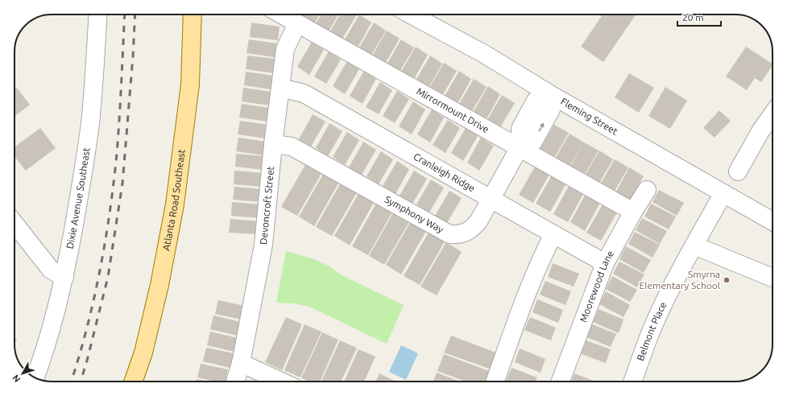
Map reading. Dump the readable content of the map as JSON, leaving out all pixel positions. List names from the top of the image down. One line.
{"streets":{"main road":["Atlanta Road Southeast"],"street":["Mirrormount Drive","Fleming Street","Cranleigh Ridge","Dixie Avenue Southeast","Devoncroft Street","Symphony Way","Moorewood Lane","Belmont Place"]},"crossings":[["Mirrormount Drive","Devoncroft Street"],["Mirrormount Drive","Symphony Way"],["Mirrormount Drive","Moorewood Lane"],["Fleming Street","Belmont Place"],["Cranleigh Ridge","Devoncroft Street"],["Cranleigh Ridge","Symphony Way"],["Cranleigh Ridge","Moorewood Lane"],["Devoncroft Street","Symphony Way"]],"places":["Smyrna Elementary School"],"scale_bar":"20 m","north":"bottom left"}
